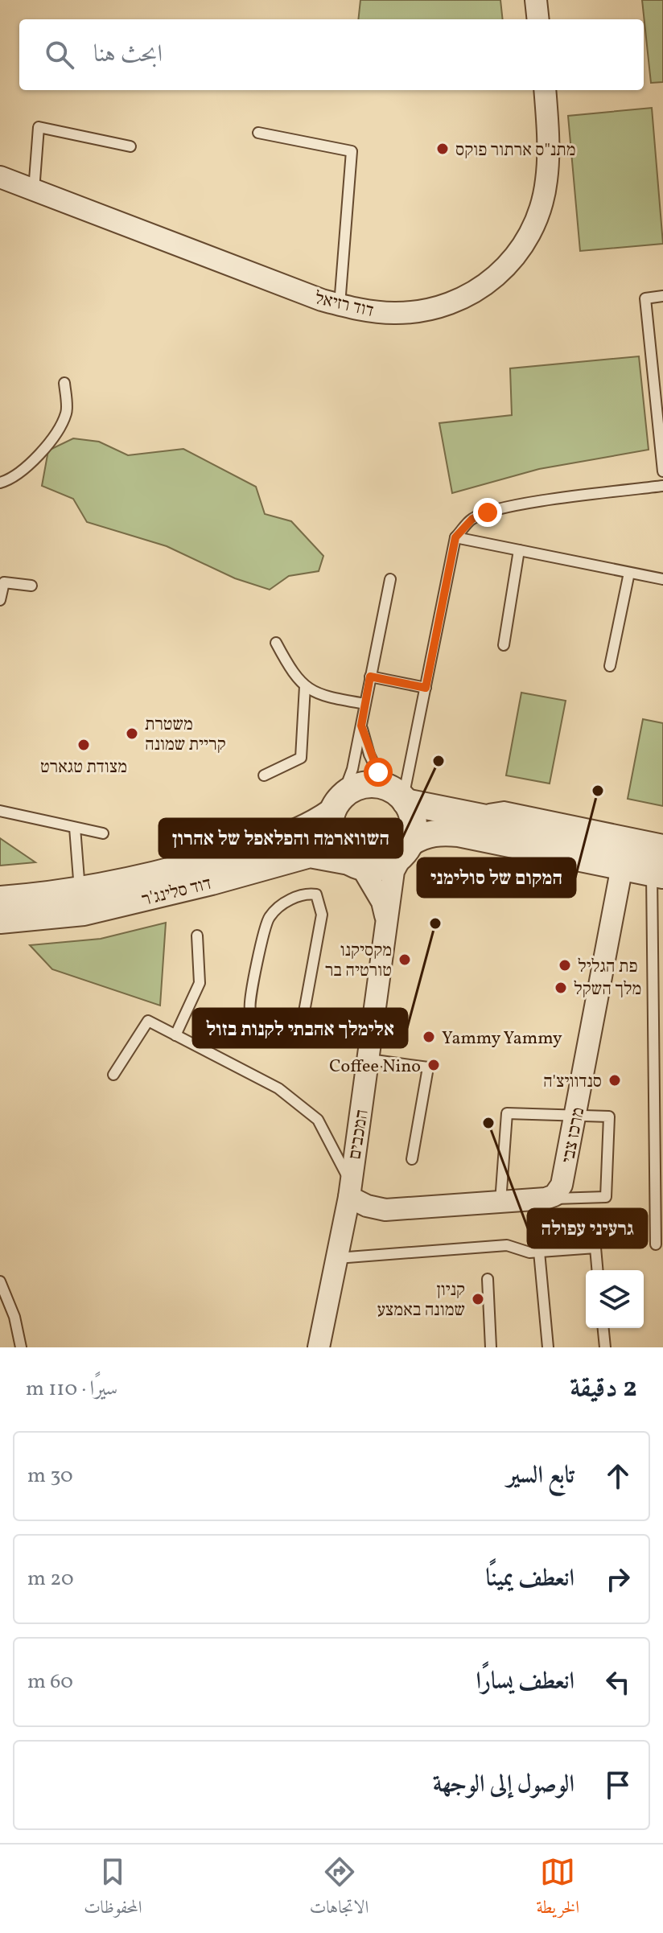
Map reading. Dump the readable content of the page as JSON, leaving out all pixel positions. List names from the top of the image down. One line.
{"streets":{"street":["דוד רזיאל","דוד סלינג'ר","המכבים","מרכז צבי"]},"crossings":[["דוד סלינג'ר","המכבים"]],"places":["מתנ\"ס ארתור פוקס","משטרת קריית שמונה","מצודת טגארט","השווארמה והפלאפל של אהרון","המקום של סולימני","אלימלך אהבתי לקנות בזול","מקסיקנו טורטיה בר","פת הגליל","מלך השקל","Yammy Yammy","Coffee Nino","סנדוויצ'ה","גרעיני עפולה","קניון שמונה באמצע"],"page":{"search":"ابحث هنا","heading":["2 دقيقة","سيرًا · 110 m"],"list":[["تابع السير","30 m"],["انعطف يمينًا","20 m"],["انعطف يسارًا","60 m"],"الوصول إلى الوجهة"],"nav":["الخريطة","الاتجاهات","المحفوظات"]}}
